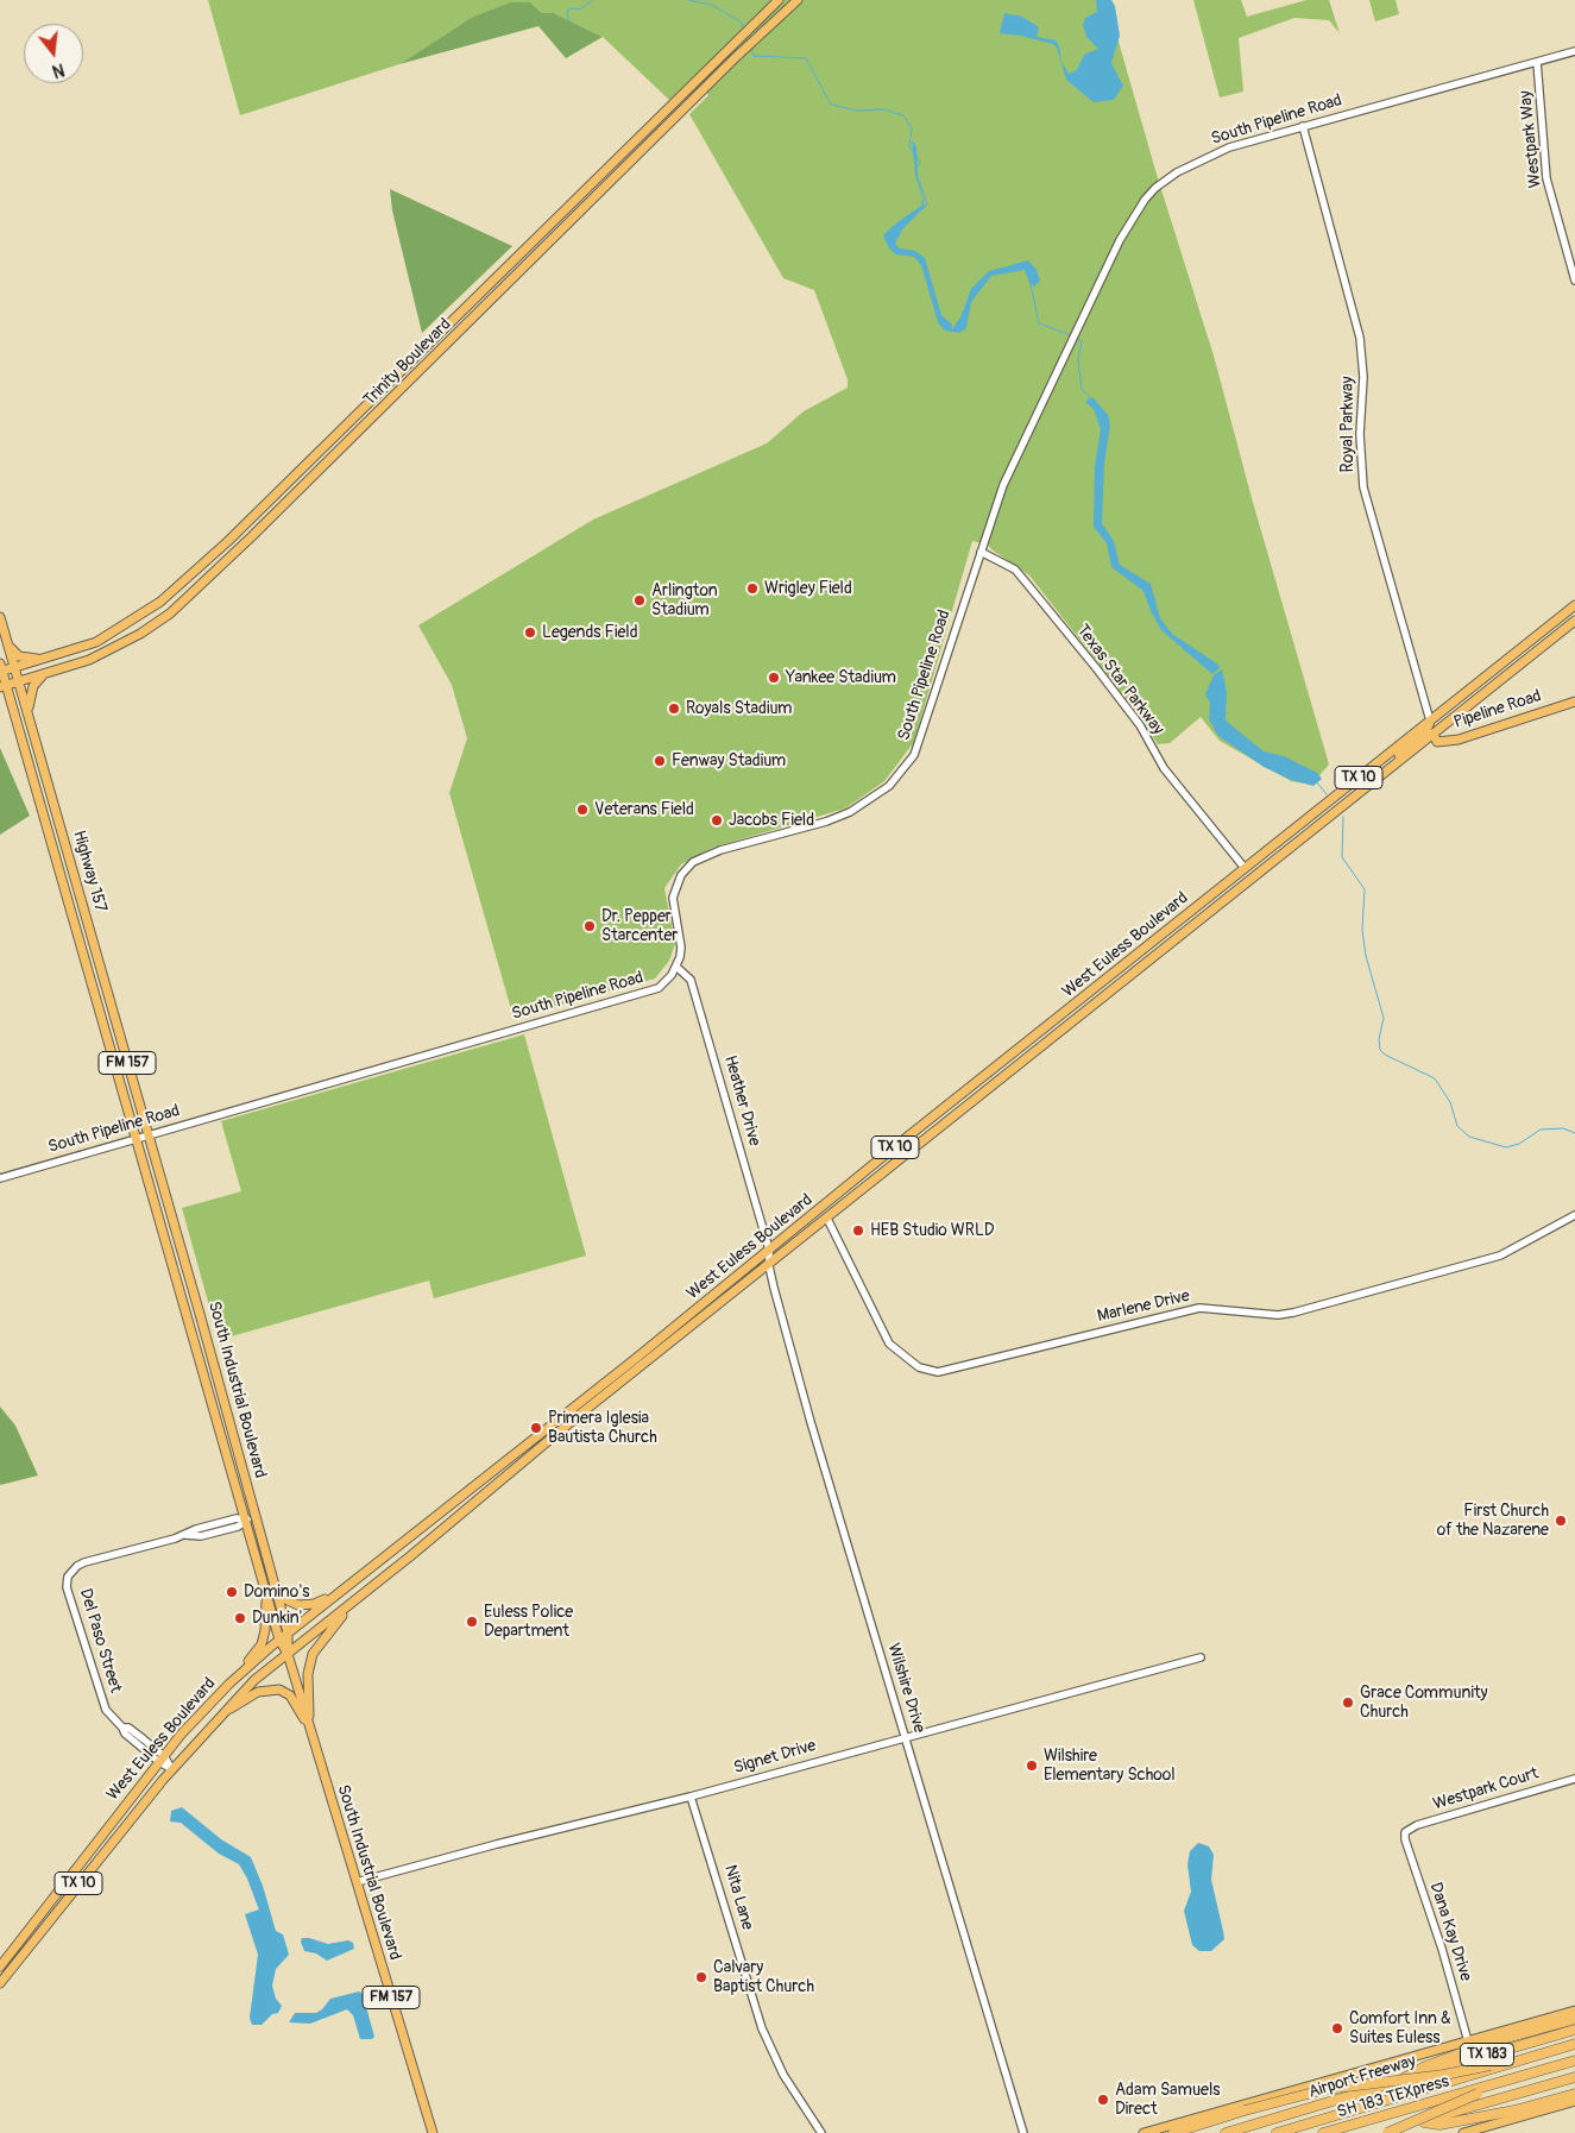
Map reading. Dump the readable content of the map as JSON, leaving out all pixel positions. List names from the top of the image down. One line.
{"streets":{"highway":["TX 183","Airport Freeway","SH 183 TEXpress"],"main road":["Trinity Boulevard","Pipeline Road","TX 10","Highway 157","West Euless Boulevard","FM 157","South Industrial Boulevard"],"street":["South Pipeline Road","Westpark Way","Royal Parkway","Texas Star Parkway","Heather Drive","Marlene Drive","Del Paso Street","Wilshire Drive","Signet Drive","Westpark Court","Nita Lane","Dana Kay Drive"]},"crossings":[["South Pipeline Road","Westpark Way"],["South Pipeline Road","Royal Parkway"],["South Pipeline Road","Texas Star Parkway"],["South Pipeline Road","Highway 157"],["South Pipeline Road","Heather Drive"],["South Pipeline Road","South Industrial Boulevard"],["Trinity Boulevard","Highway 157"],["Royal Parkway","West Euless Boulevard"],["Texas Star Parkway","West Euless Boulevard"],["Pipeline Road","West Euless Boulevard"],["Highway 157","South Industrial Boulevard"],["West Euless Boulevard","Heather Drive"],["West Euless Boulevard","Marlene Drive"],["West Euless Boulevard","South Industrial Boulevard"],["West Euless Boulevard","Del Paso Street"],["West Euless Boulevard","Wilshire Drive"],["Heather Drive","Wilshire Drive"],["South Industrial Boulevard","Del Paso Street"],["South Industrial Boulevard","Signet Drive"],["Wilshire Drive","Signet Drive"],["Signet Drive","Nita Lane"],["Westpark Court","Dana Kay Drive"]],"places":["Wrigley Field","Arlington Stadium","Legends Field","Yankee Stadium","Royals Stadium","Fenway Stadium","Veterans Field","Jacobs Field","Dr. Pepper Starcenter","HEB Studio WRLD","Primera Iglesia Bautista Church","First Church of the Nazarene","Domino's","Dunkin'","Euless Police Department","Grace Community Church","Wilshire Elementary School","Calvary Baptist Church","Comfort Inn & Suites Euless","Adam Samuels Direct"],"north":"bottom"}
